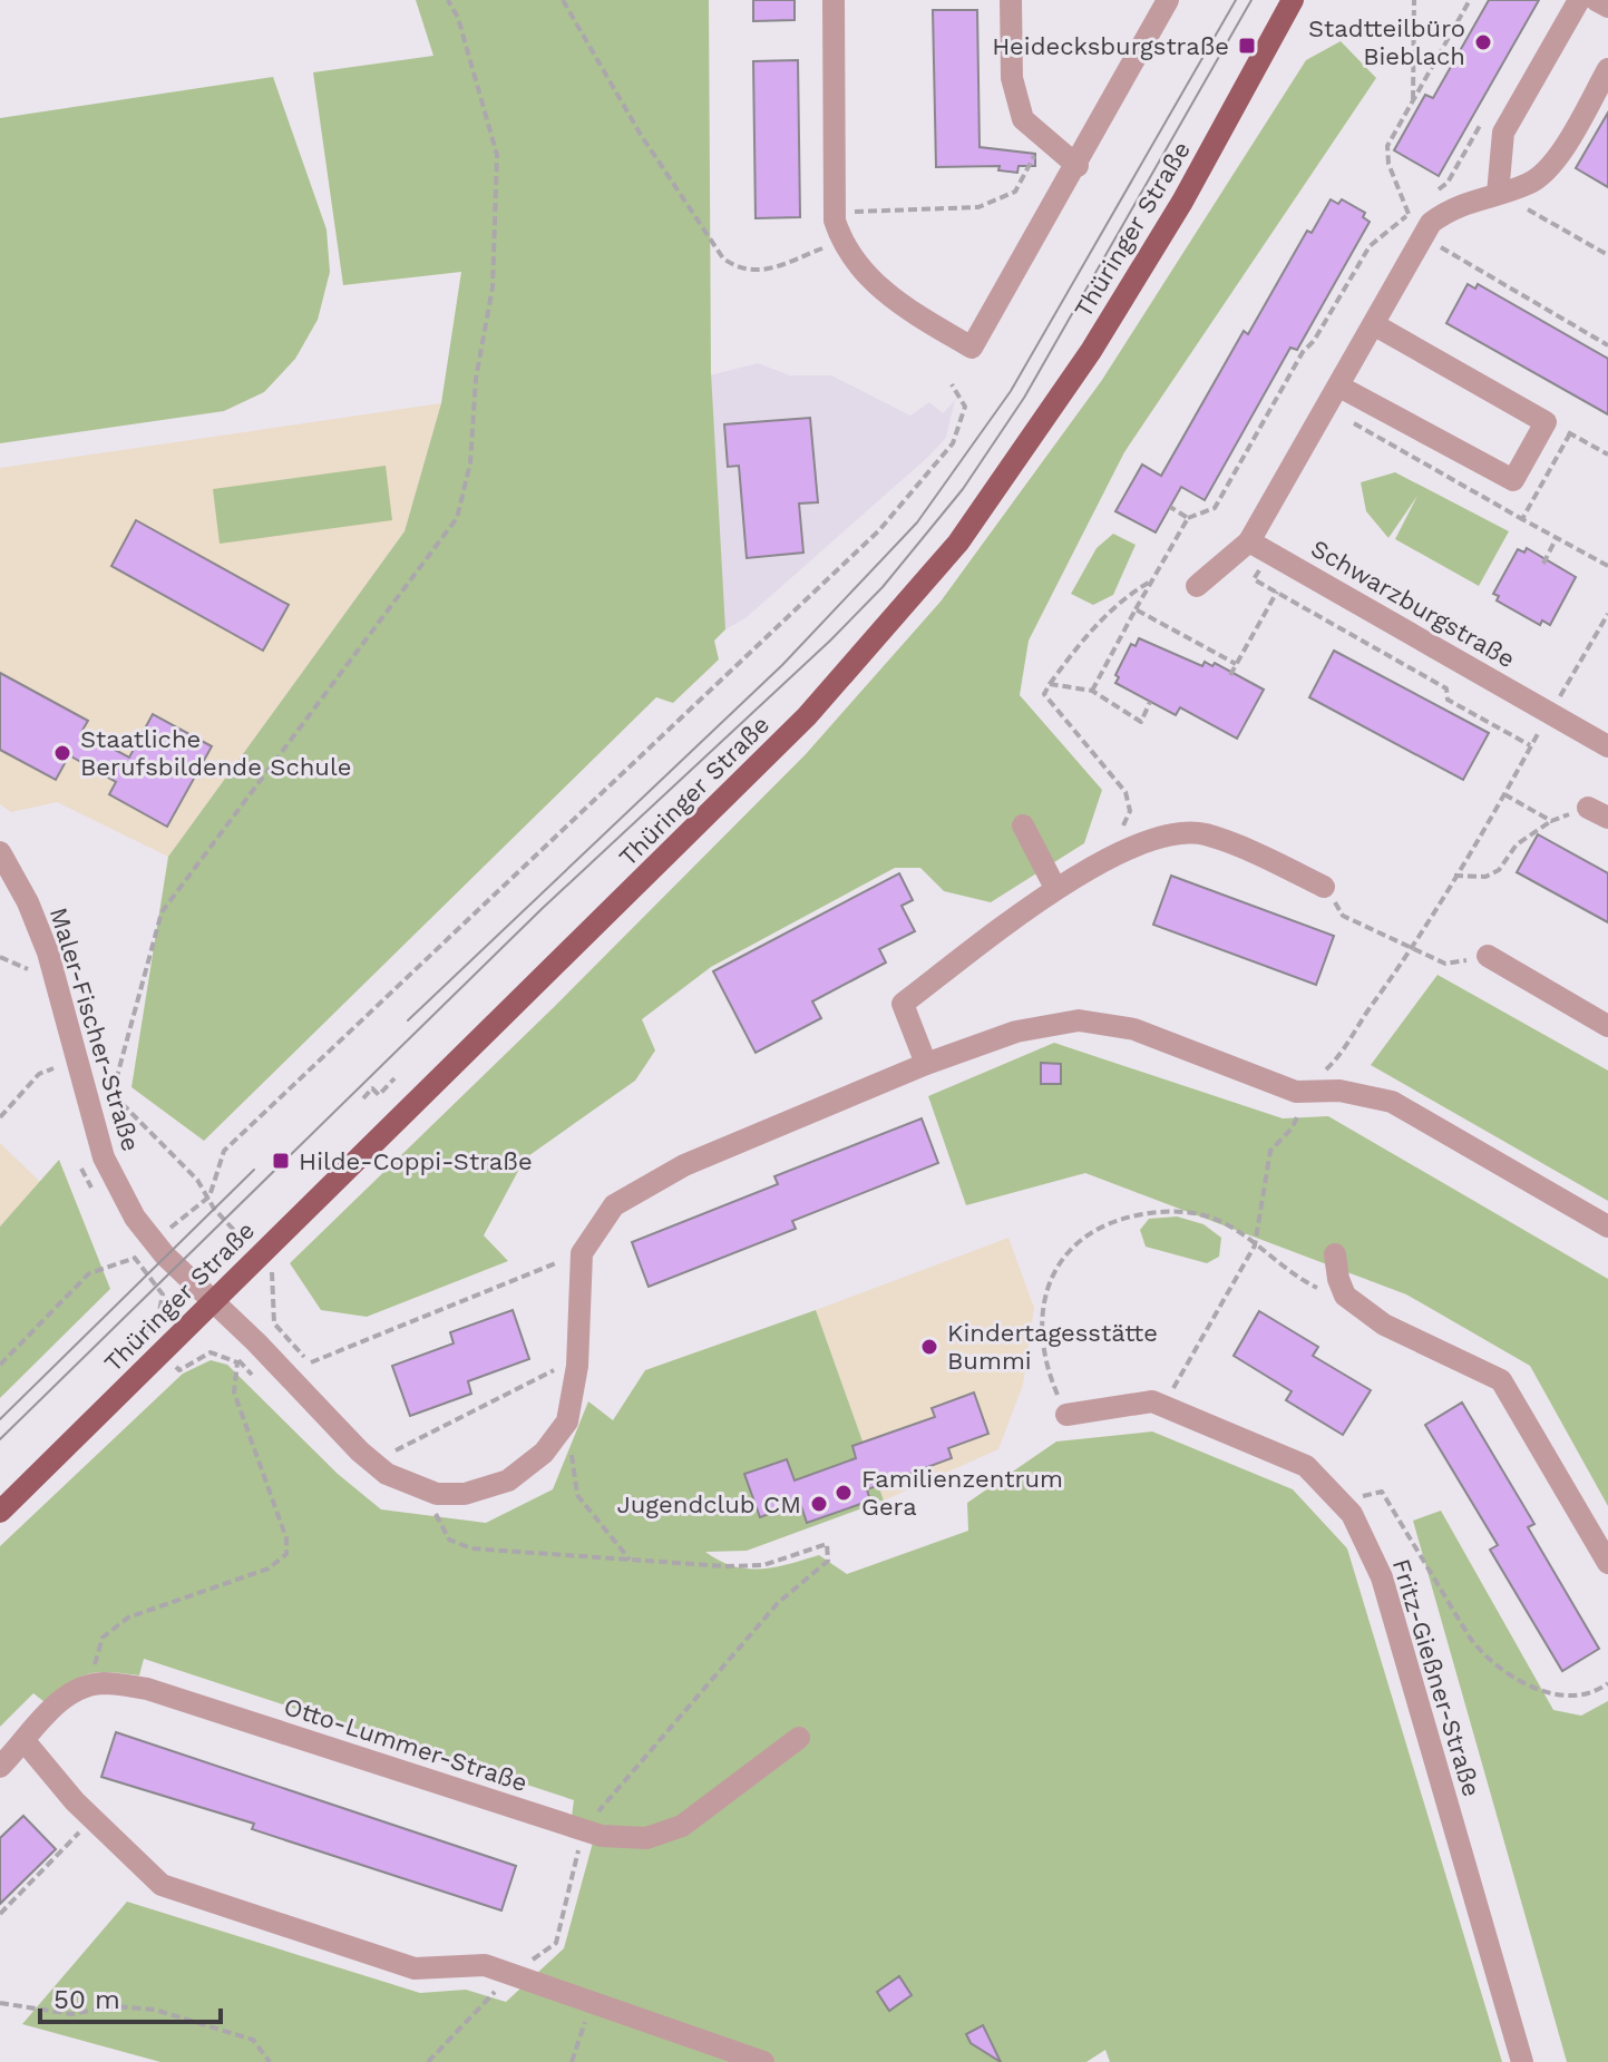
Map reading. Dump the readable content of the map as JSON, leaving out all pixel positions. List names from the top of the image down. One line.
{"streets":{"main road":["Thüringer Straße"],"street":["Schwarzburgstraße","Maler-Fischer-Straße","Fritz-Gießner-Straße","Otto-Lummer-Straße"]},"crossings":[["Thüringer Straße","Maler-Fischer-Straße"]],"places":{"other":["Stadtteilbüro Bieblach","Staatliche Berufsbildende Schule","Kindertagesstätte Bummi","Familienzentrum Gera","Jugendclub CM"],"transit":["Heidecksburgstraße","Hilde-Coppi-Straße"]},"scale_bar":"50 m"}
